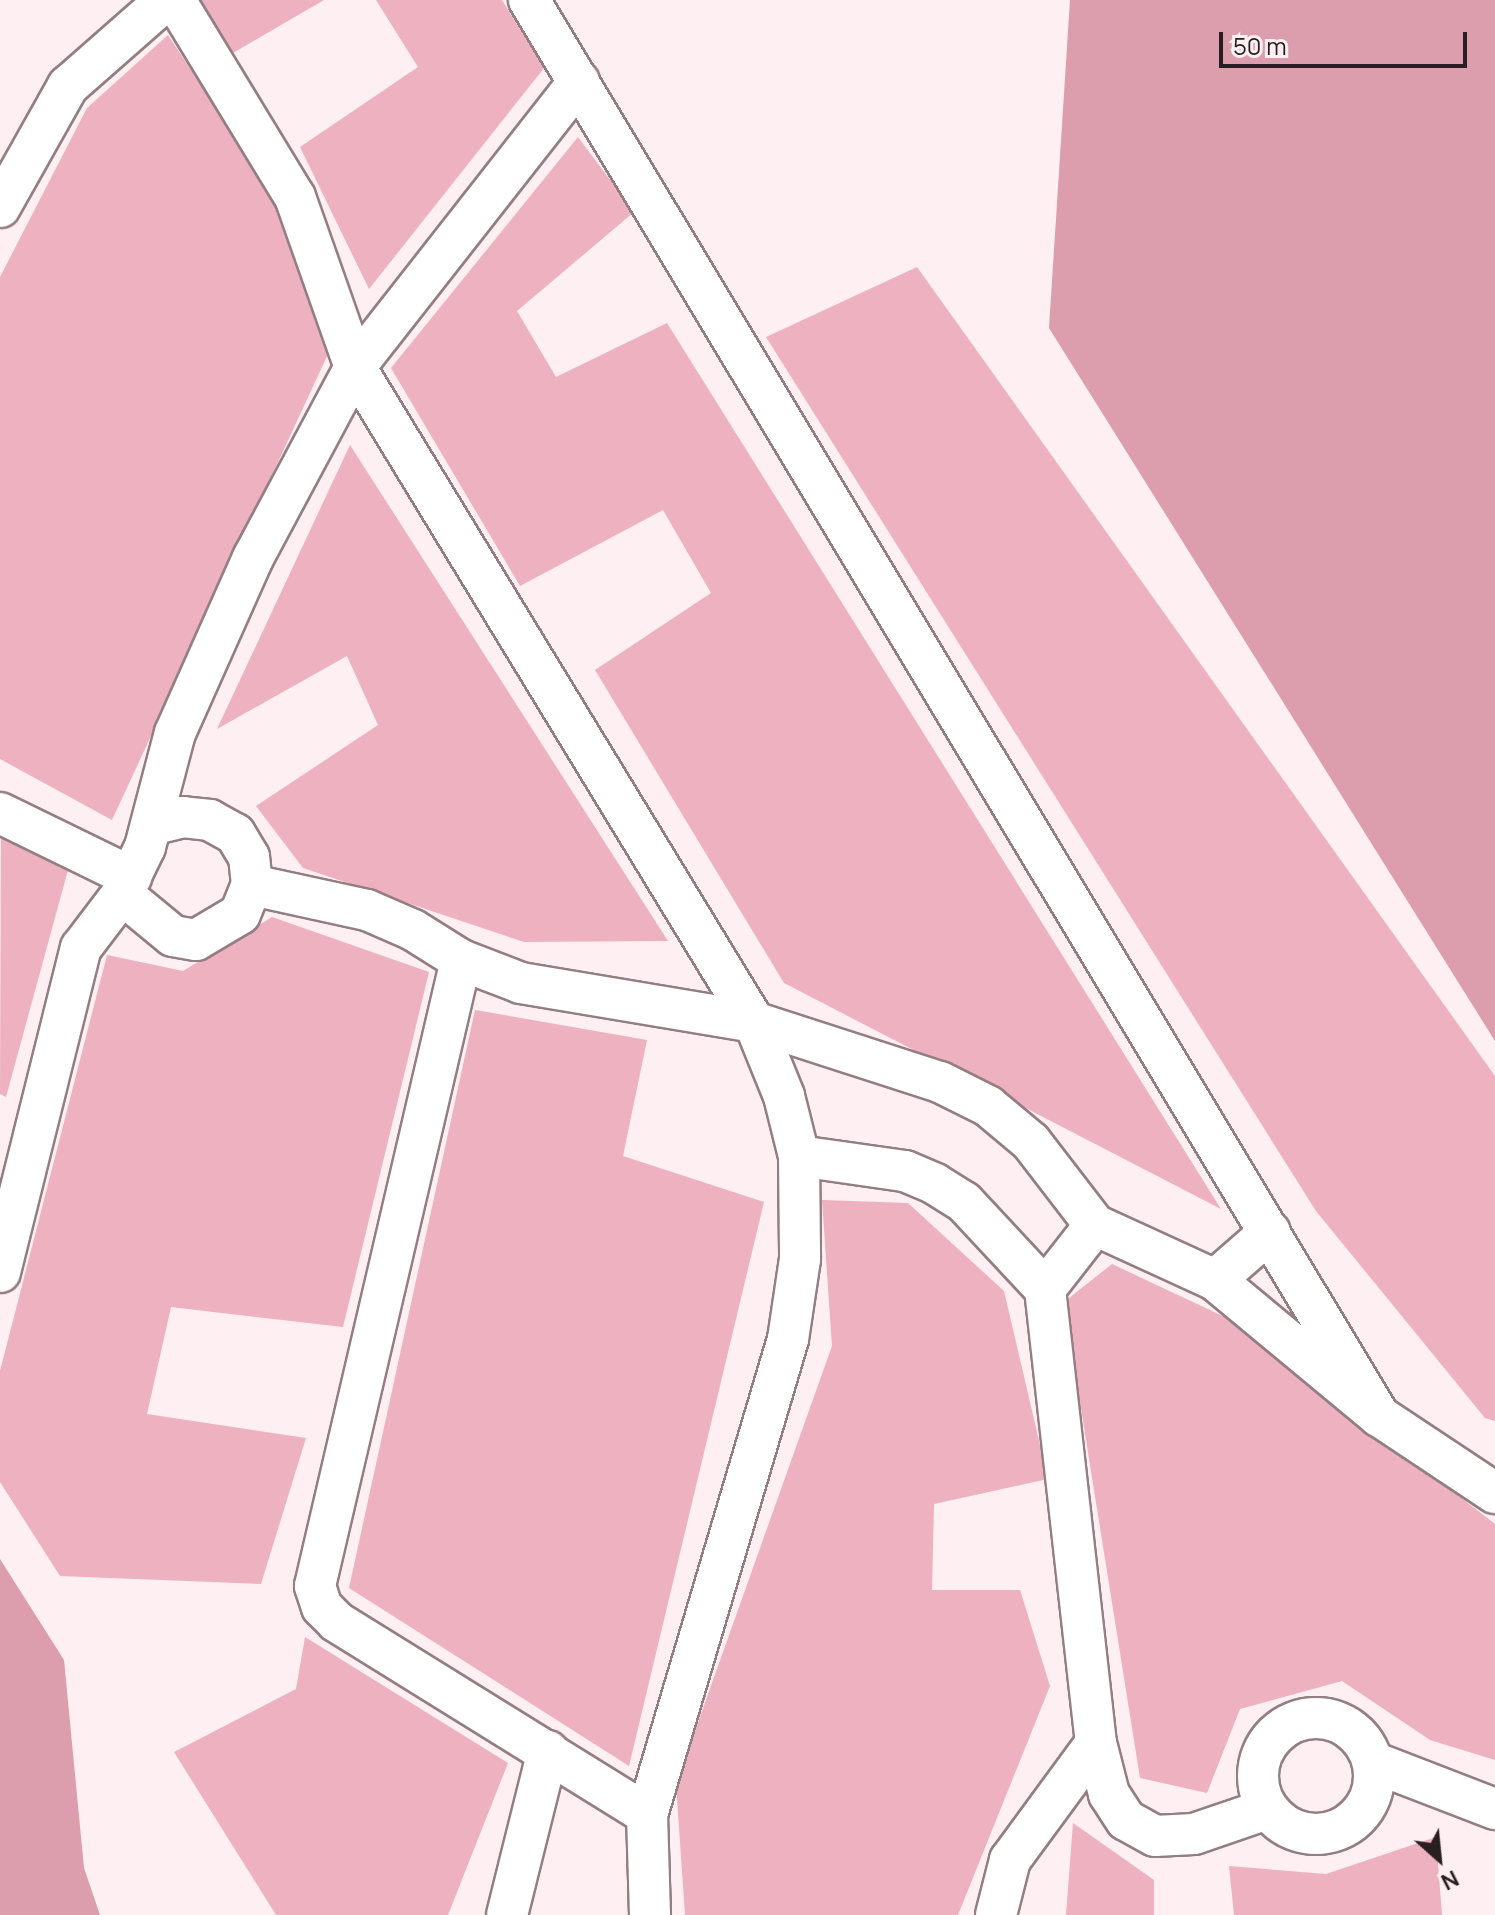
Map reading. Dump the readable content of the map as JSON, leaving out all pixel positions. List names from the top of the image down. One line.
{"scale_bar":"50 m","north":"bottom right"}
